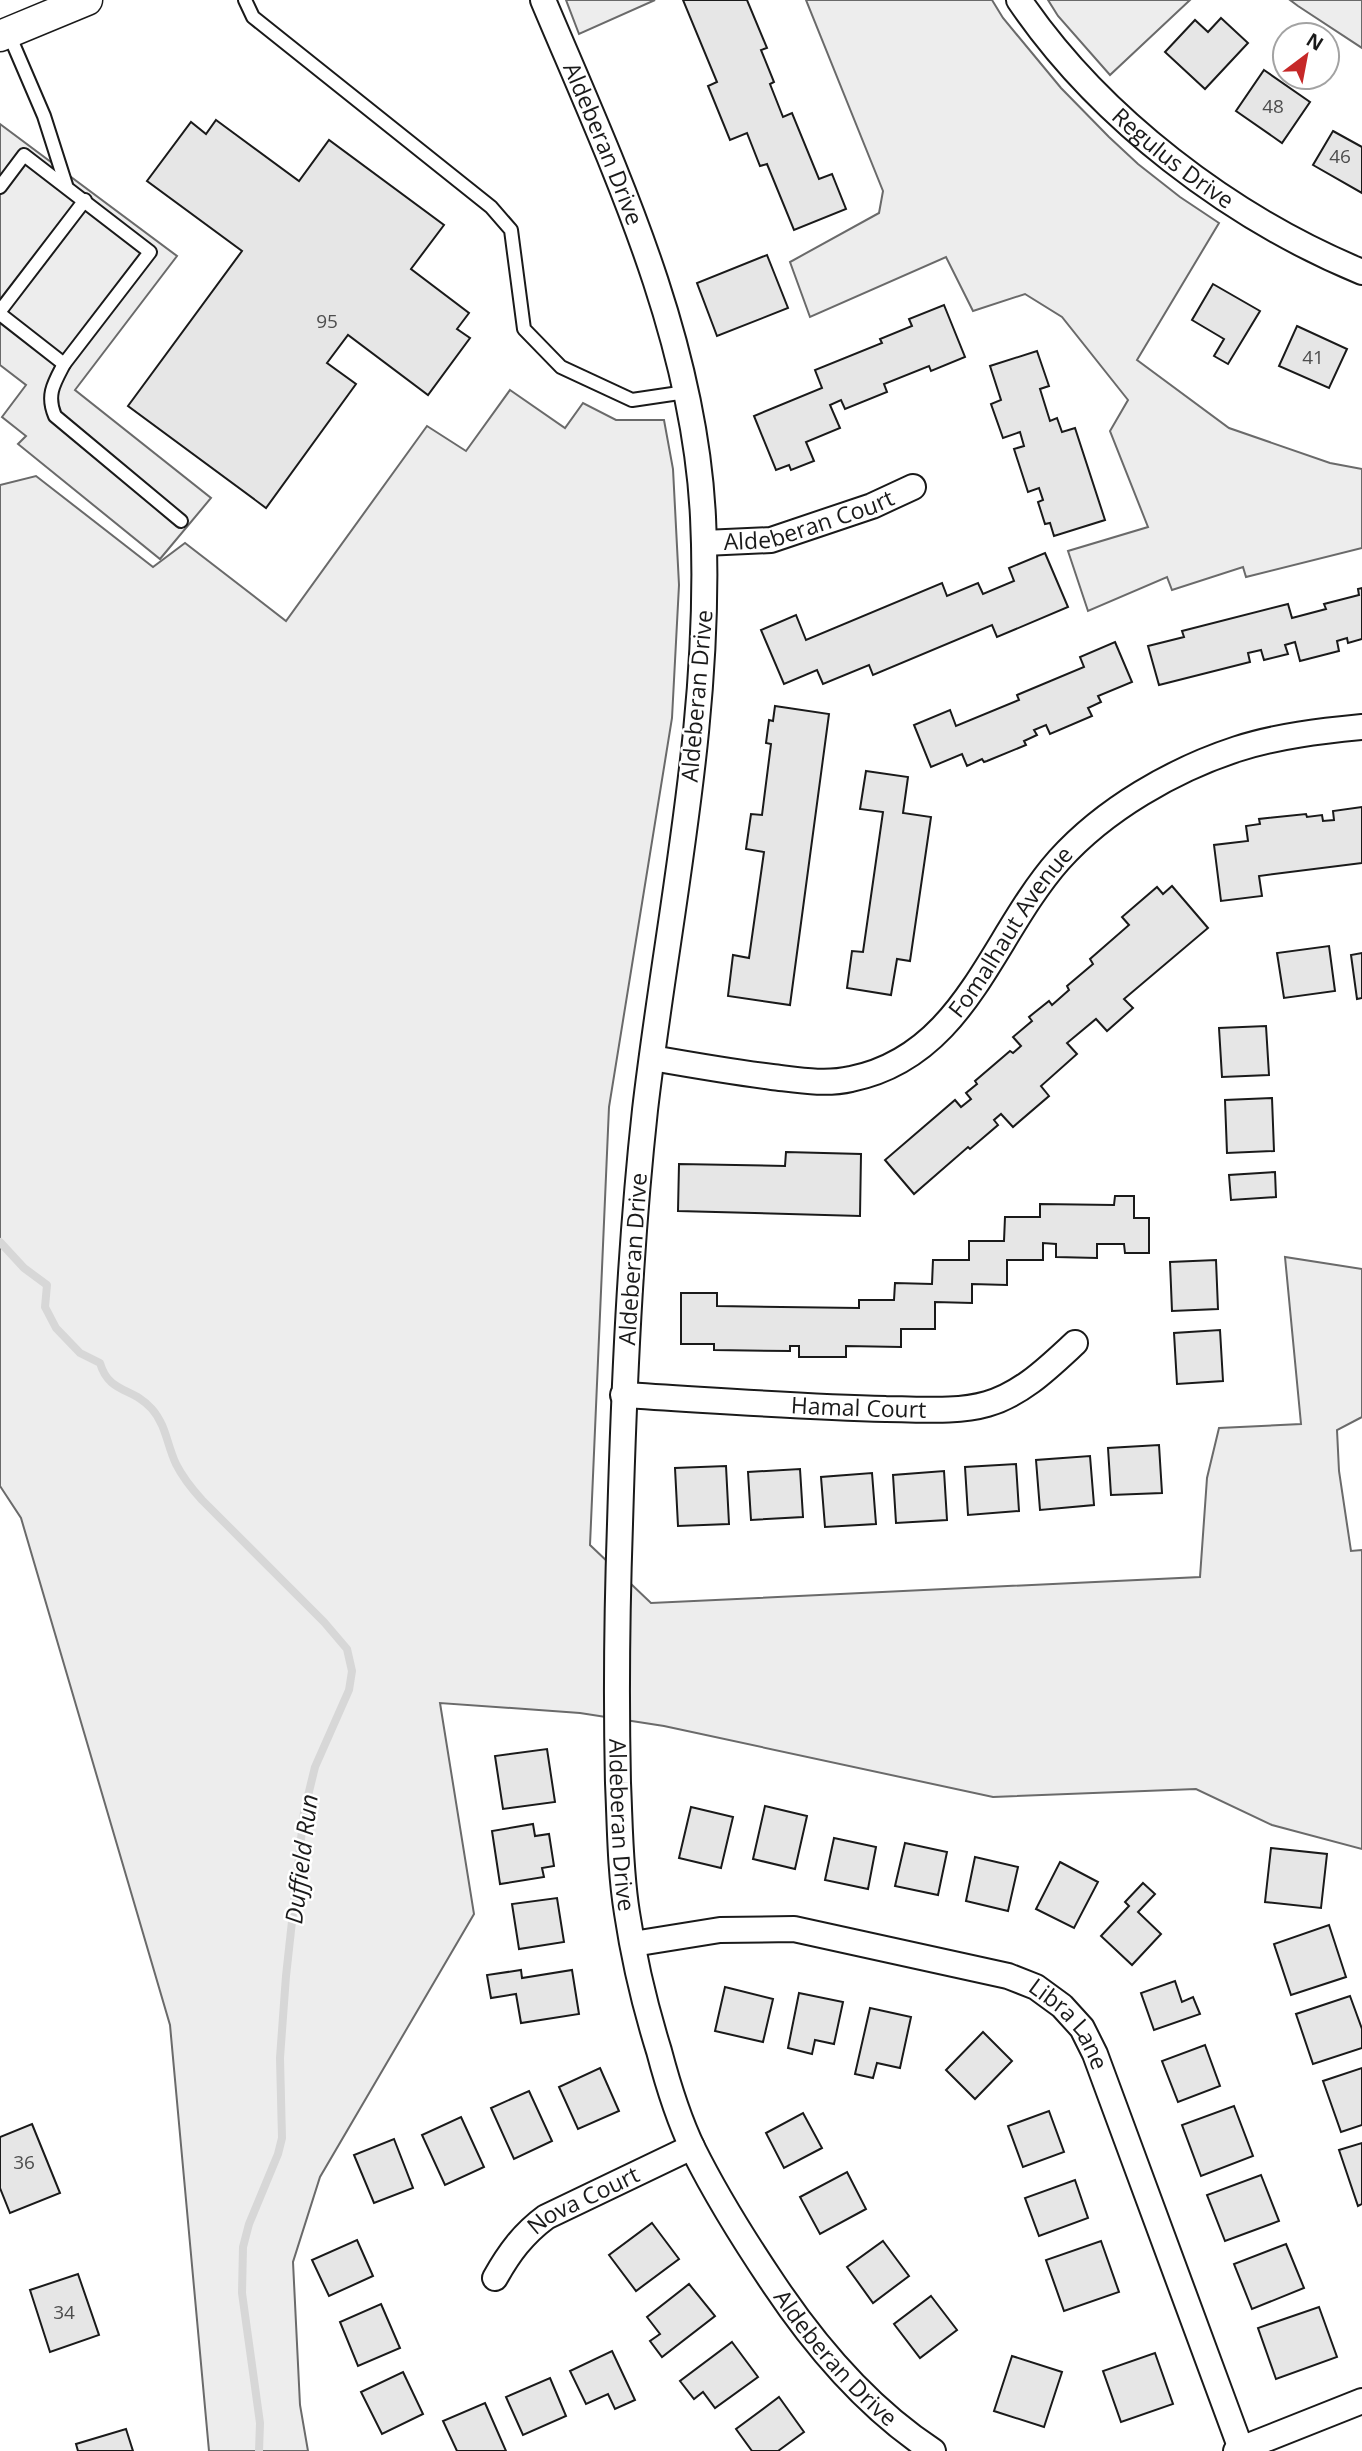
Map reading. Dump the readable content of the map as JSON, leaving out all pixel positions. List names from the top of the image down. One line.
{"streets":{"street":["Aldeberan Drive","Regulus Drive","Aldeberan Court","Fomalhaut Avenue","Hamal Court","Libra Lane","Nova Court"]},"crossings":[["Aldeberan Drive","Aldeberan Court"],["Aldeberan Drive","Fomalhaut Avenue"],["Aldeberan Drive","Hamal Court"],["Aldeberan Drive","Libra Lane"],["Aldeberan Drive","Nova Court"]],"water":["Duffield Run"],"house_numbers":["48","46","95","41","36","34"],"north":"top right"}
